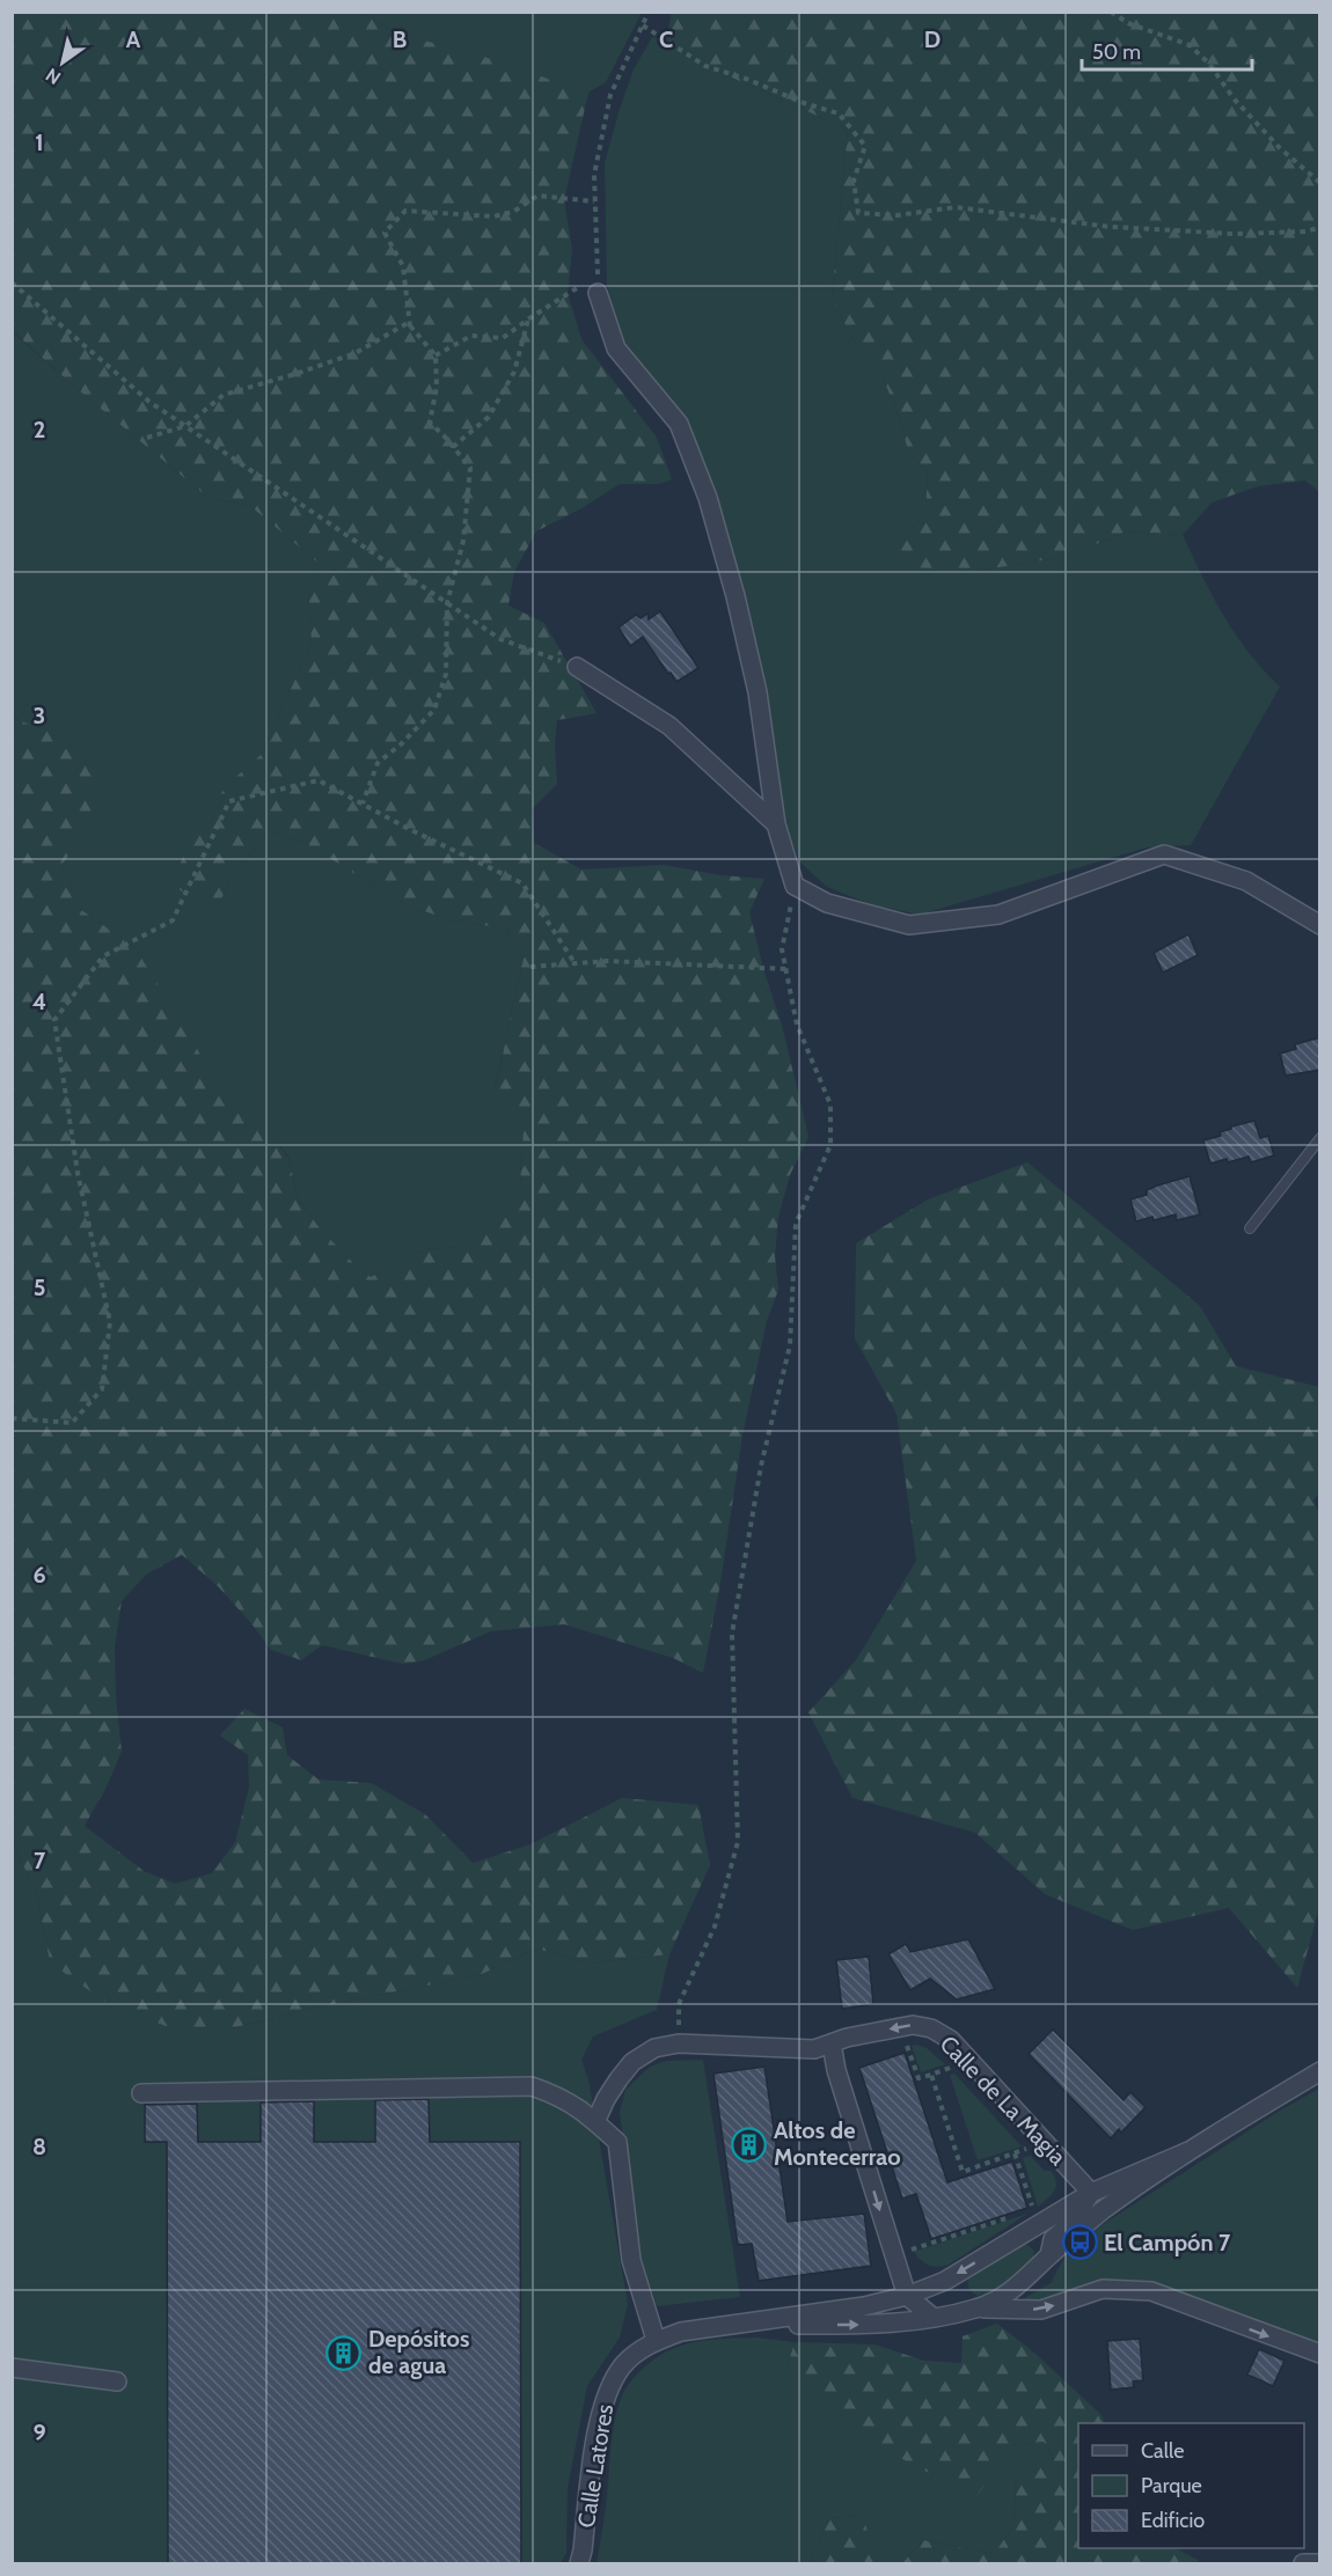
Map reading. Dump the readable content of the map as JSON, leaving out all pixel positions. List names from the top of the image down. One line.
{"streets":{"street":["Calle de La Magia","Calle Latores"]},"places":{"building":["Altos de Montecerrao","Depósitos de agua"],"bus stop":["El Campón 7"]},"legend":["Calle","Parque","Edificio"],"scale_bar":"50 m","north":"bottom left","grid":{"columns":["A","B","C","D"],"rows":["1","2","3","4","5","6","7","8","9"]}}
